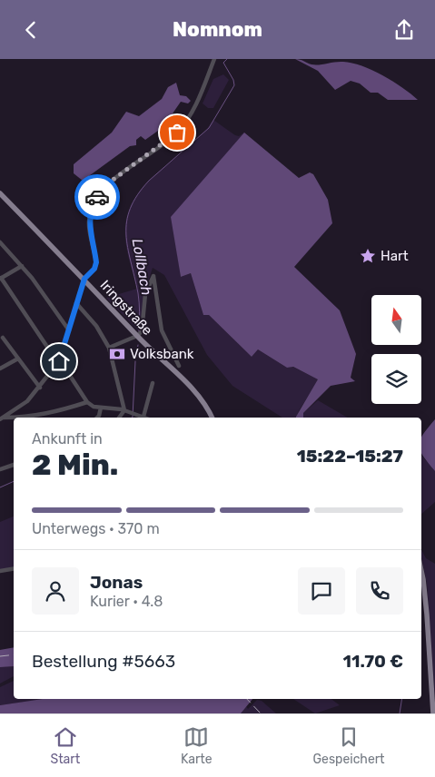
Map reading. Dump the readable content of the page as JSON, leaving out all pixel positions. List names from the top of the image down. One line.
{"streets":{"main road":["Iringstraße"]},"water":["Lollbach"],"places":{"place":["Hart"],"bank":["Volksbank"]},"north":"top","page":{"header":"Nomnom","heading":["2 Min.","Ankunft in","15:22–15:27"],"panel":["Jonas","Kurier · 4.8","Bestellung #5663","11.70 €"],"bar":"Unterwegs · 370 m","tabs":["Start","Karte","Gespeichert"]}}
